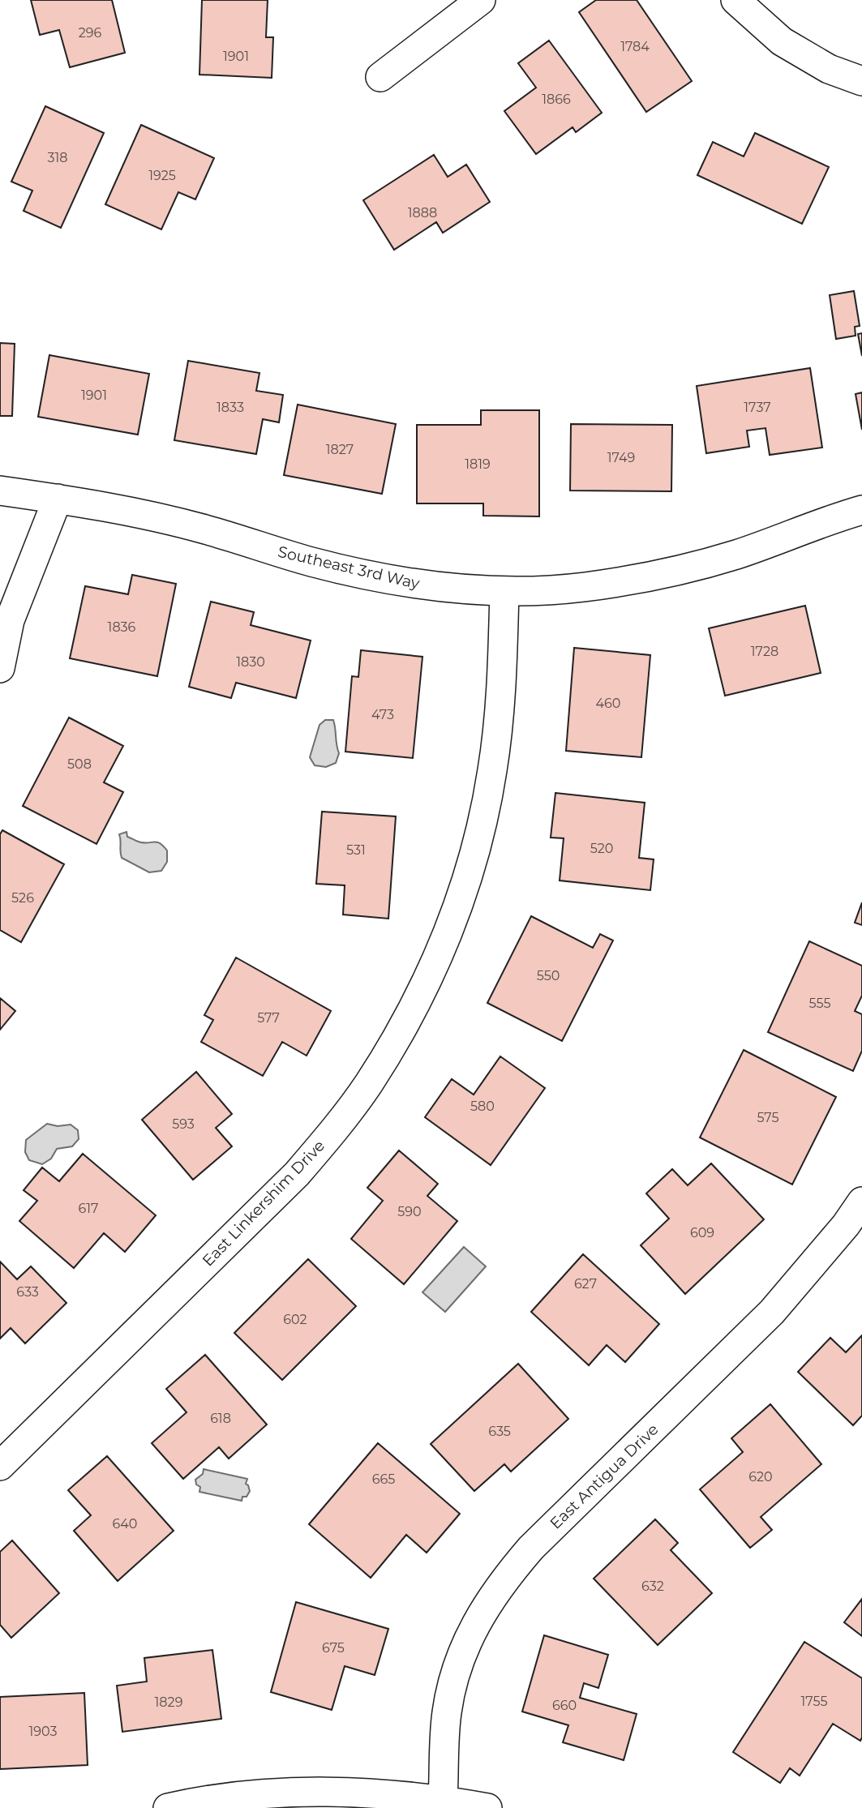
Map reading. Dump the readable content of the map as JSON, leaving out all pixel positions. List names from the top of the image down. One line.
{"streets":{"street":["Southeast 3rd Way","East Linkershim Drive","East Antigua Drive"]},"crossings":[["Southeast 3rd Way","East Linkershim Drive"]],"house_numbers":["296","1784","1901","1866","318","1925","1888","1901","1833","1737","1827","1749","1819","1836","1728","1830","460","473","508","520","531","526","550","555","577","580","575","593","617","590","609","627","633","602","618","635","620","665","640","632","675","1755","1829","660","1903"]}
